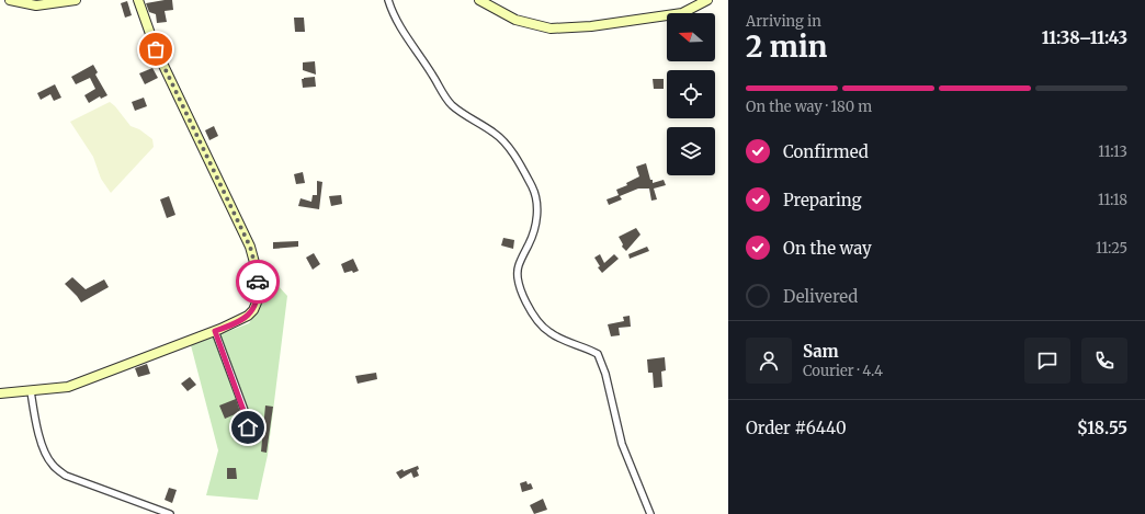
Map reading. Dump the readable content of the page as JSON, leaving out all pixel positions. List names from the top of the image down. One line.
{"north":"left","page":{"heading":["2 min","Arriving in","11:38–11:43"],"panel":["Sam","Courier · 4.4","Order #6440","$18.55"],"bar":"On the way · 180 m","list":[["Confirmed","11:13"],["Preparing","11:18"],["On the way","11:25"],"Delivered"]}}
